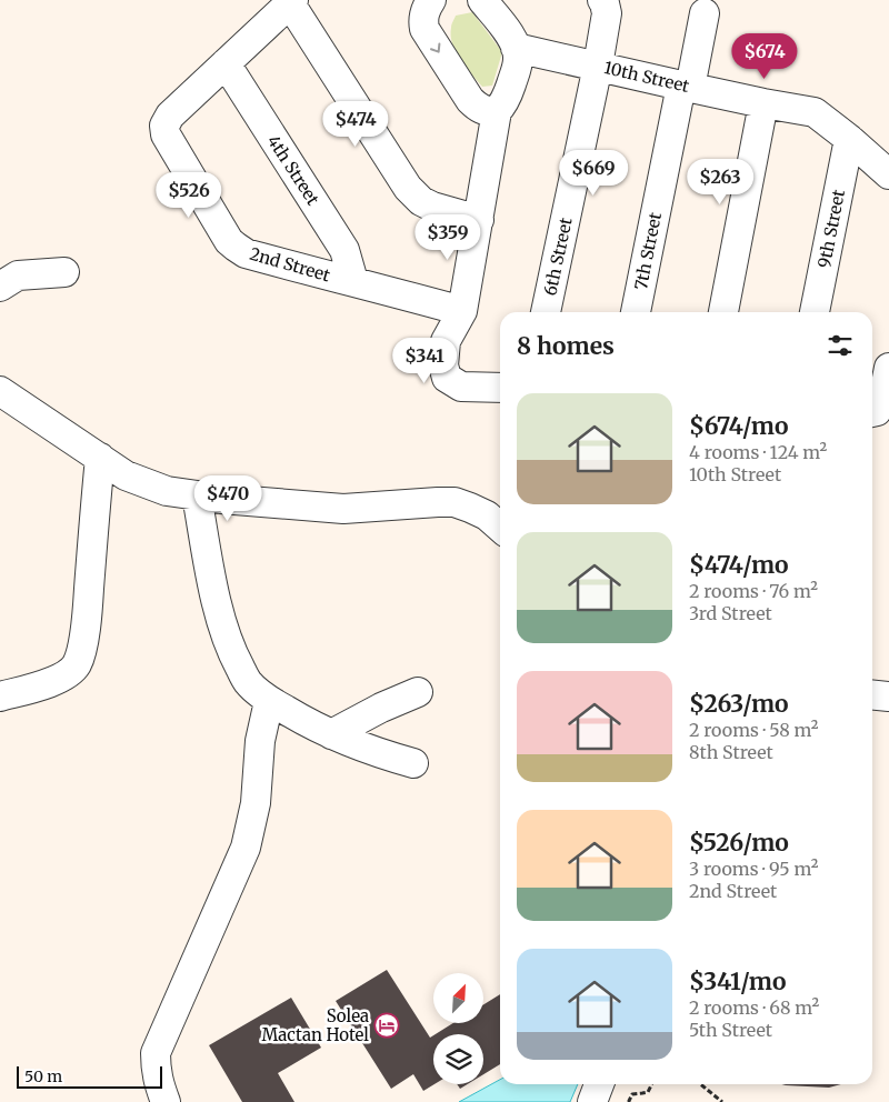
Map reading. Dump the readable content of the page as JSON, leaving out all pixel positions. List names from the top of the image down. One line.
{"streets":{"street":["10th Street","4th Street","9th Street","7th Street","6th Street","2nd Street"]},"crossings":[["10th Street","9th Street"],["10th Street","7th Street"],["10th Street","6th Street"],["4th Street","2nd Street"]],"places":{"hotel":["Solea Mactan Hotel"]},"scale_bar":"50 m","north":"top right","page":{"price":["$674","$474","$669","$263","$526","$359","$341","$470"],"heading":"8 homes","list":[{"name":"$674/mo","note":"4 rooms · 124 m² · 10th Street"},{"name":"$474/mo","note":"2 rooms · 76 m² · 3rd Street"},{"name":"$263/mo","note":"2 rooms · 58 m² · 8th Street"},{"name":"$526/mo","note":"3 rooms · 95 m² · 2nd Street"},{"name":"$341/mo","note":"2 rooms · 68 m² · 5th Street"}],"scale":"50 m"}}
